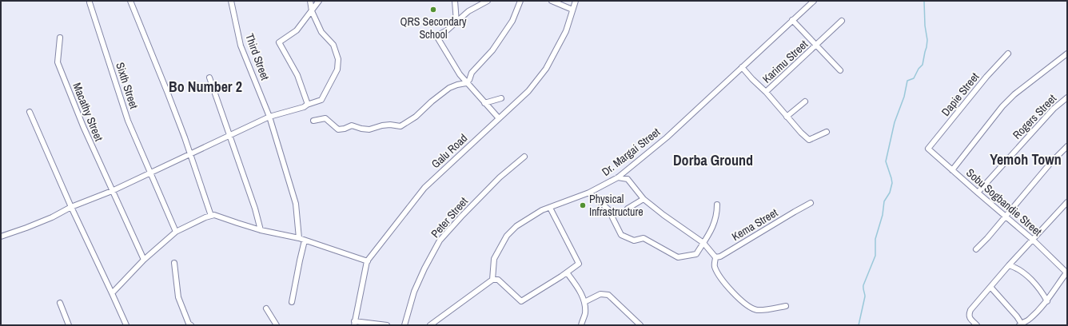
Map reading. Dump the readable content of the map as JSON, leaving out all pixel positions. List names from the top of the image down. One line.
{"streets":{"street":["Third Street","Karimu Street","Sixth Street","Dapie Street","Macathy Street","Rogers Street","Galu Road","Dr. Margai Street","Sobu Sogbandie Street","Peter Street","Kema Street"]},"crossings":[["Karimu Street","Dr. Margai Street"],["Dapie Street","Sobu Sogbandie Street"],["Rogers Street","Sobu Sogbandie Street"]],"districts":["Bo Number 2","Yemoh Town","Dorba Ground"],"places":["QRS Secondary School","Physical Infrastructure"]}
